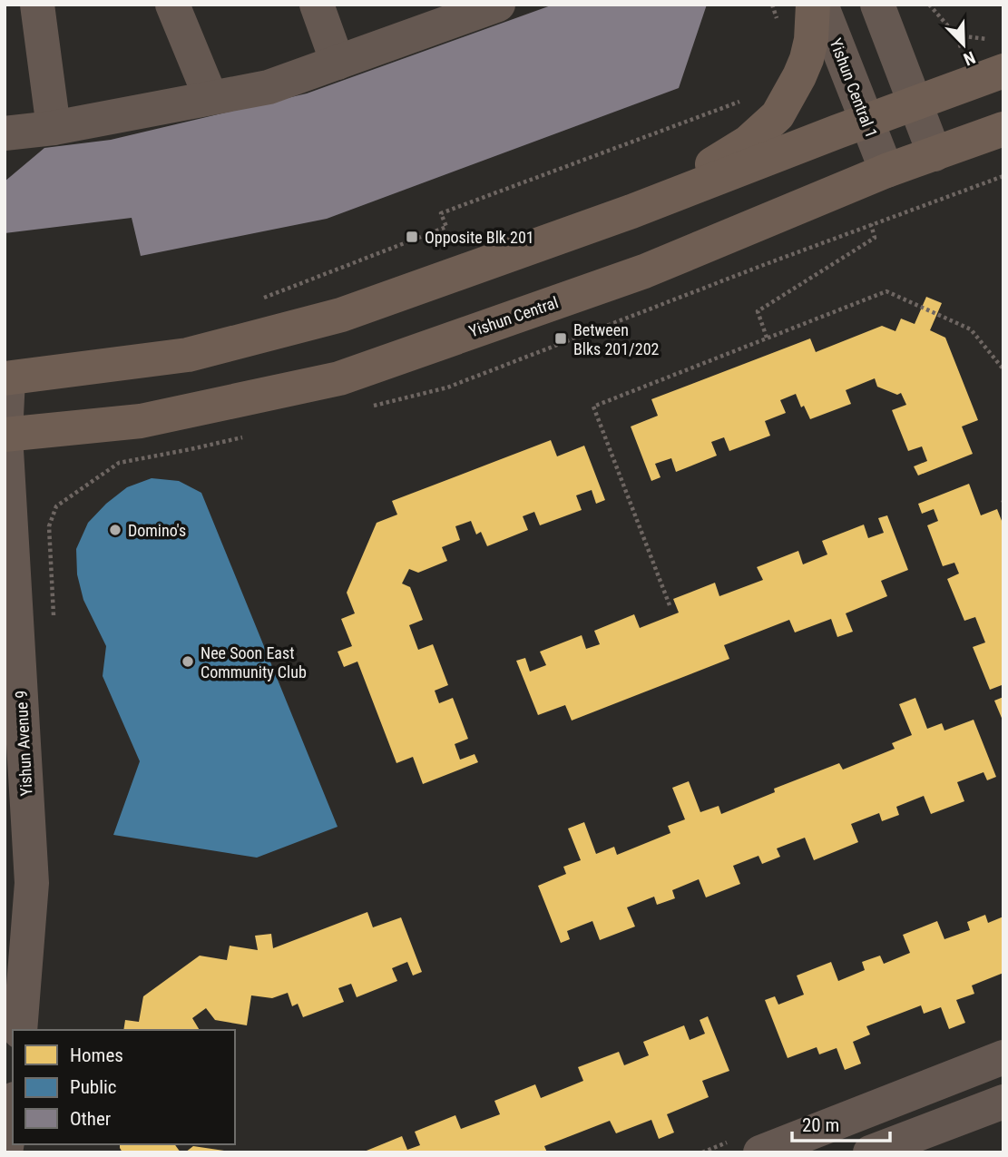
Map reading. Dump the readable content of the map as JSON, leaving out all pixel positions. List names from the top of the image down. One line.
{"streets":{"main road":["Yishun Central"],"street":["Yishun Central 1","Yishun Avenue 9"]},"crossings":[["Yishun Central 1","Yishun Central"],["Yishun Central","Yishun Avenue 9"]],"places":{"transit":["Opposite Blk 201","Between Blks 201/202"],"other":["Domino's","Nee Soon East Community Club"]},"legend":["Homes","Public","Other"],"scale_bar":"20 m","north":"bottom right"}
